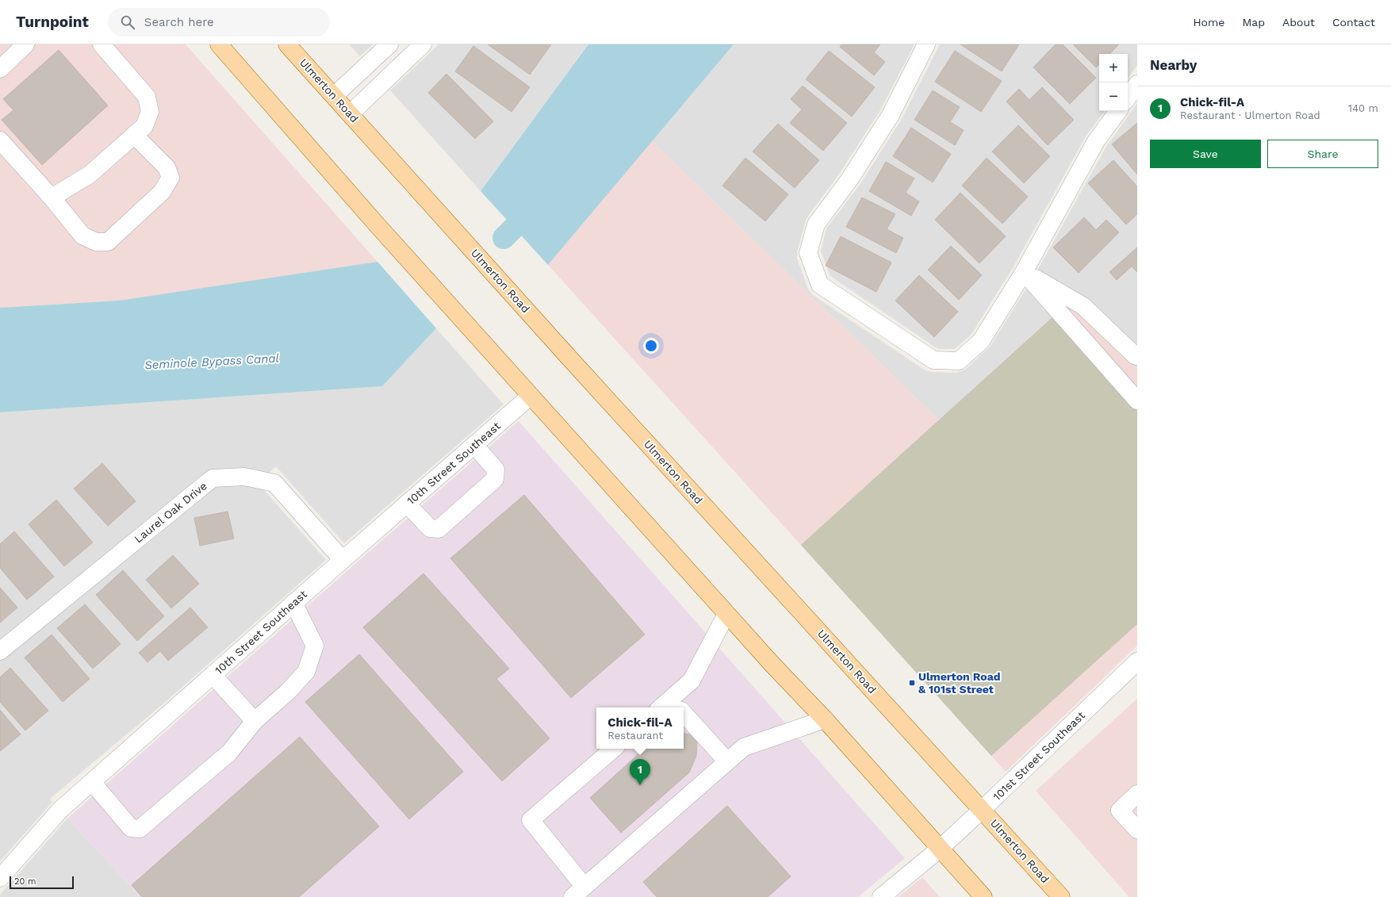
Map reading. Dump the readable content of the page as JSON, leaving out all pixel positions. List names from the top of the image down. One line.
{"streets":{"main road":["Ulmerton Road"],"street":["10th Street Southeast","Laurel Oak Drive","101st Street Southeast"]},"crossings":[["Ulmerton Road","101st Street Southeast"],["10th Street Southeast","Laurel Oak Drive"]],"water":["Seminole Bypass Canal"],"places":{"transit":["Ulmerton Road & 101st Street"]},"scale_bar":"20 m","page":{"header":"Turnpoint","search":"Search here","nav":["Home","Map","About","Contact"],"heading":"Nearby","map_buttons":["+","−"],"list":[{"mark":"1","name":"Chick-fil-A","note":"Restaurant · Ulmerton Road","value":"140 m"}],"buttons":["Save","Share"],"popup":["Chick-fil-A","Restaurant"],"pins":"1","scale":"20 m"}}
